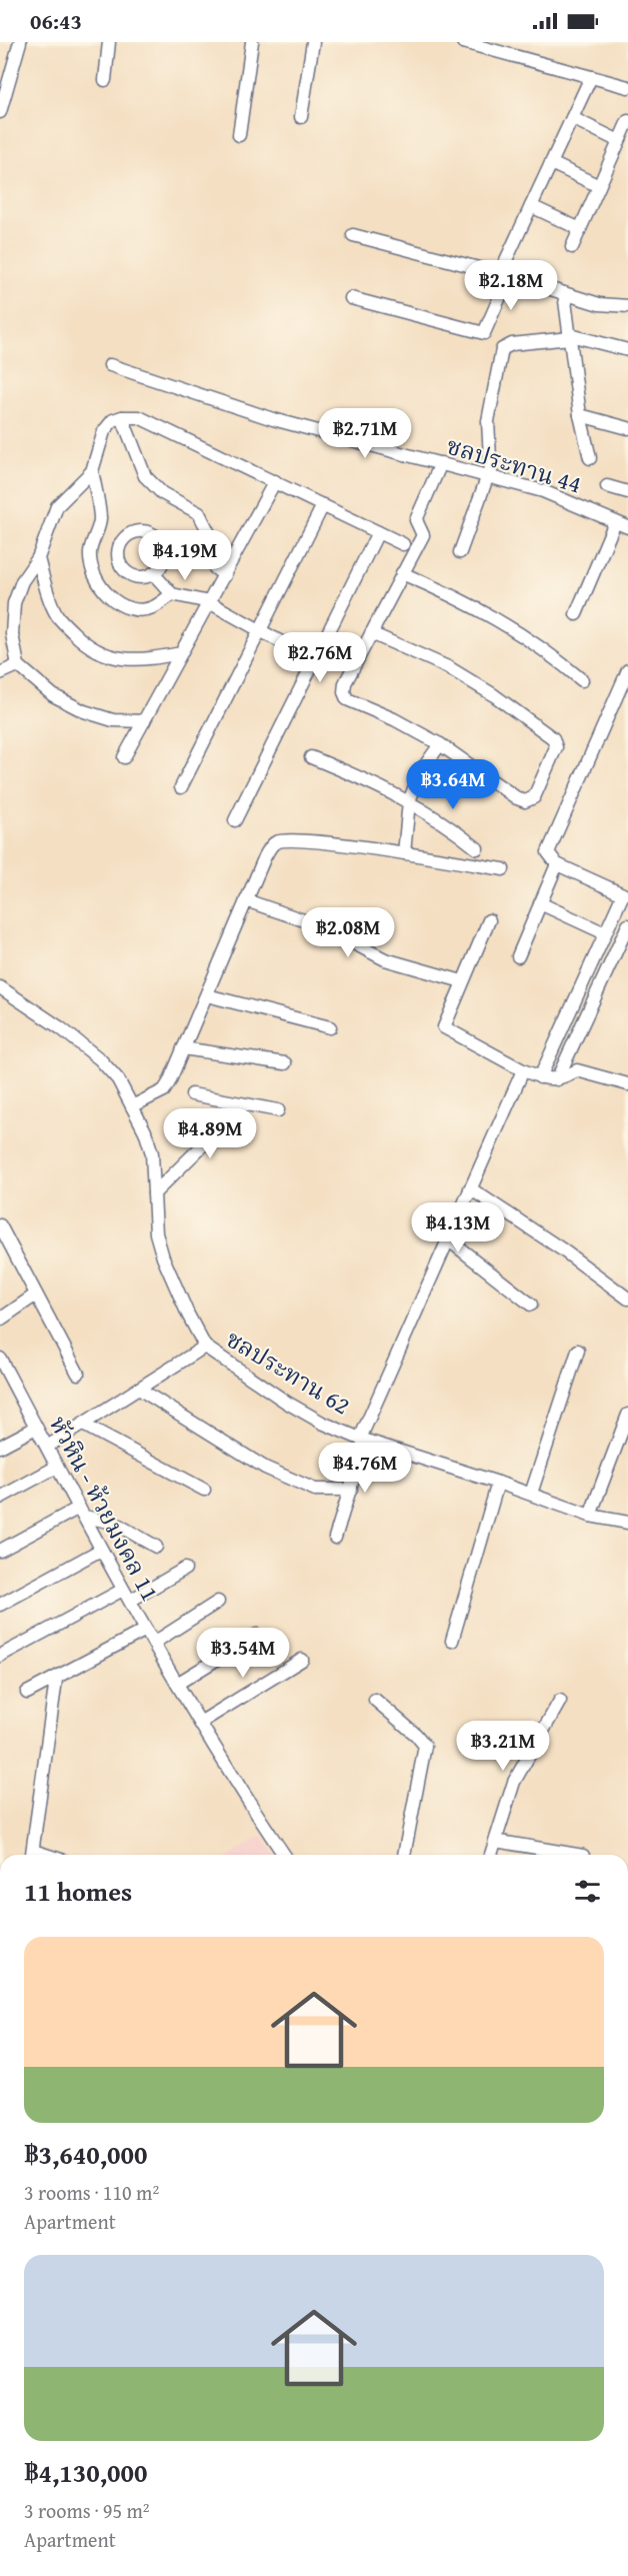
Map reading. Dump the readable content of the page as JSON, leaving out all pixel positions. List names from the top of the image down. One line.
{"streets":{"street":["ชลประทาน 44","ชลประทาน 62","หัวหิน - ห้วยมงคล 11"]},"page":{"status":"06:43","price":["฿2.18M","฿2.71M","฿4.19M","฿2.76M","฿3.64M","฿2.08M","฿4.89M","฿4.13M","฿4.76M","฿3.54M","฿3.21M"],"heading":"11 homes","list":[{"name":"฿3,640,000","note":"3 rooms · 110 m² · Apartment"},{"name":"฿4,130,000","note":"3 rooms · 95 m² · Apartment"}]}}
